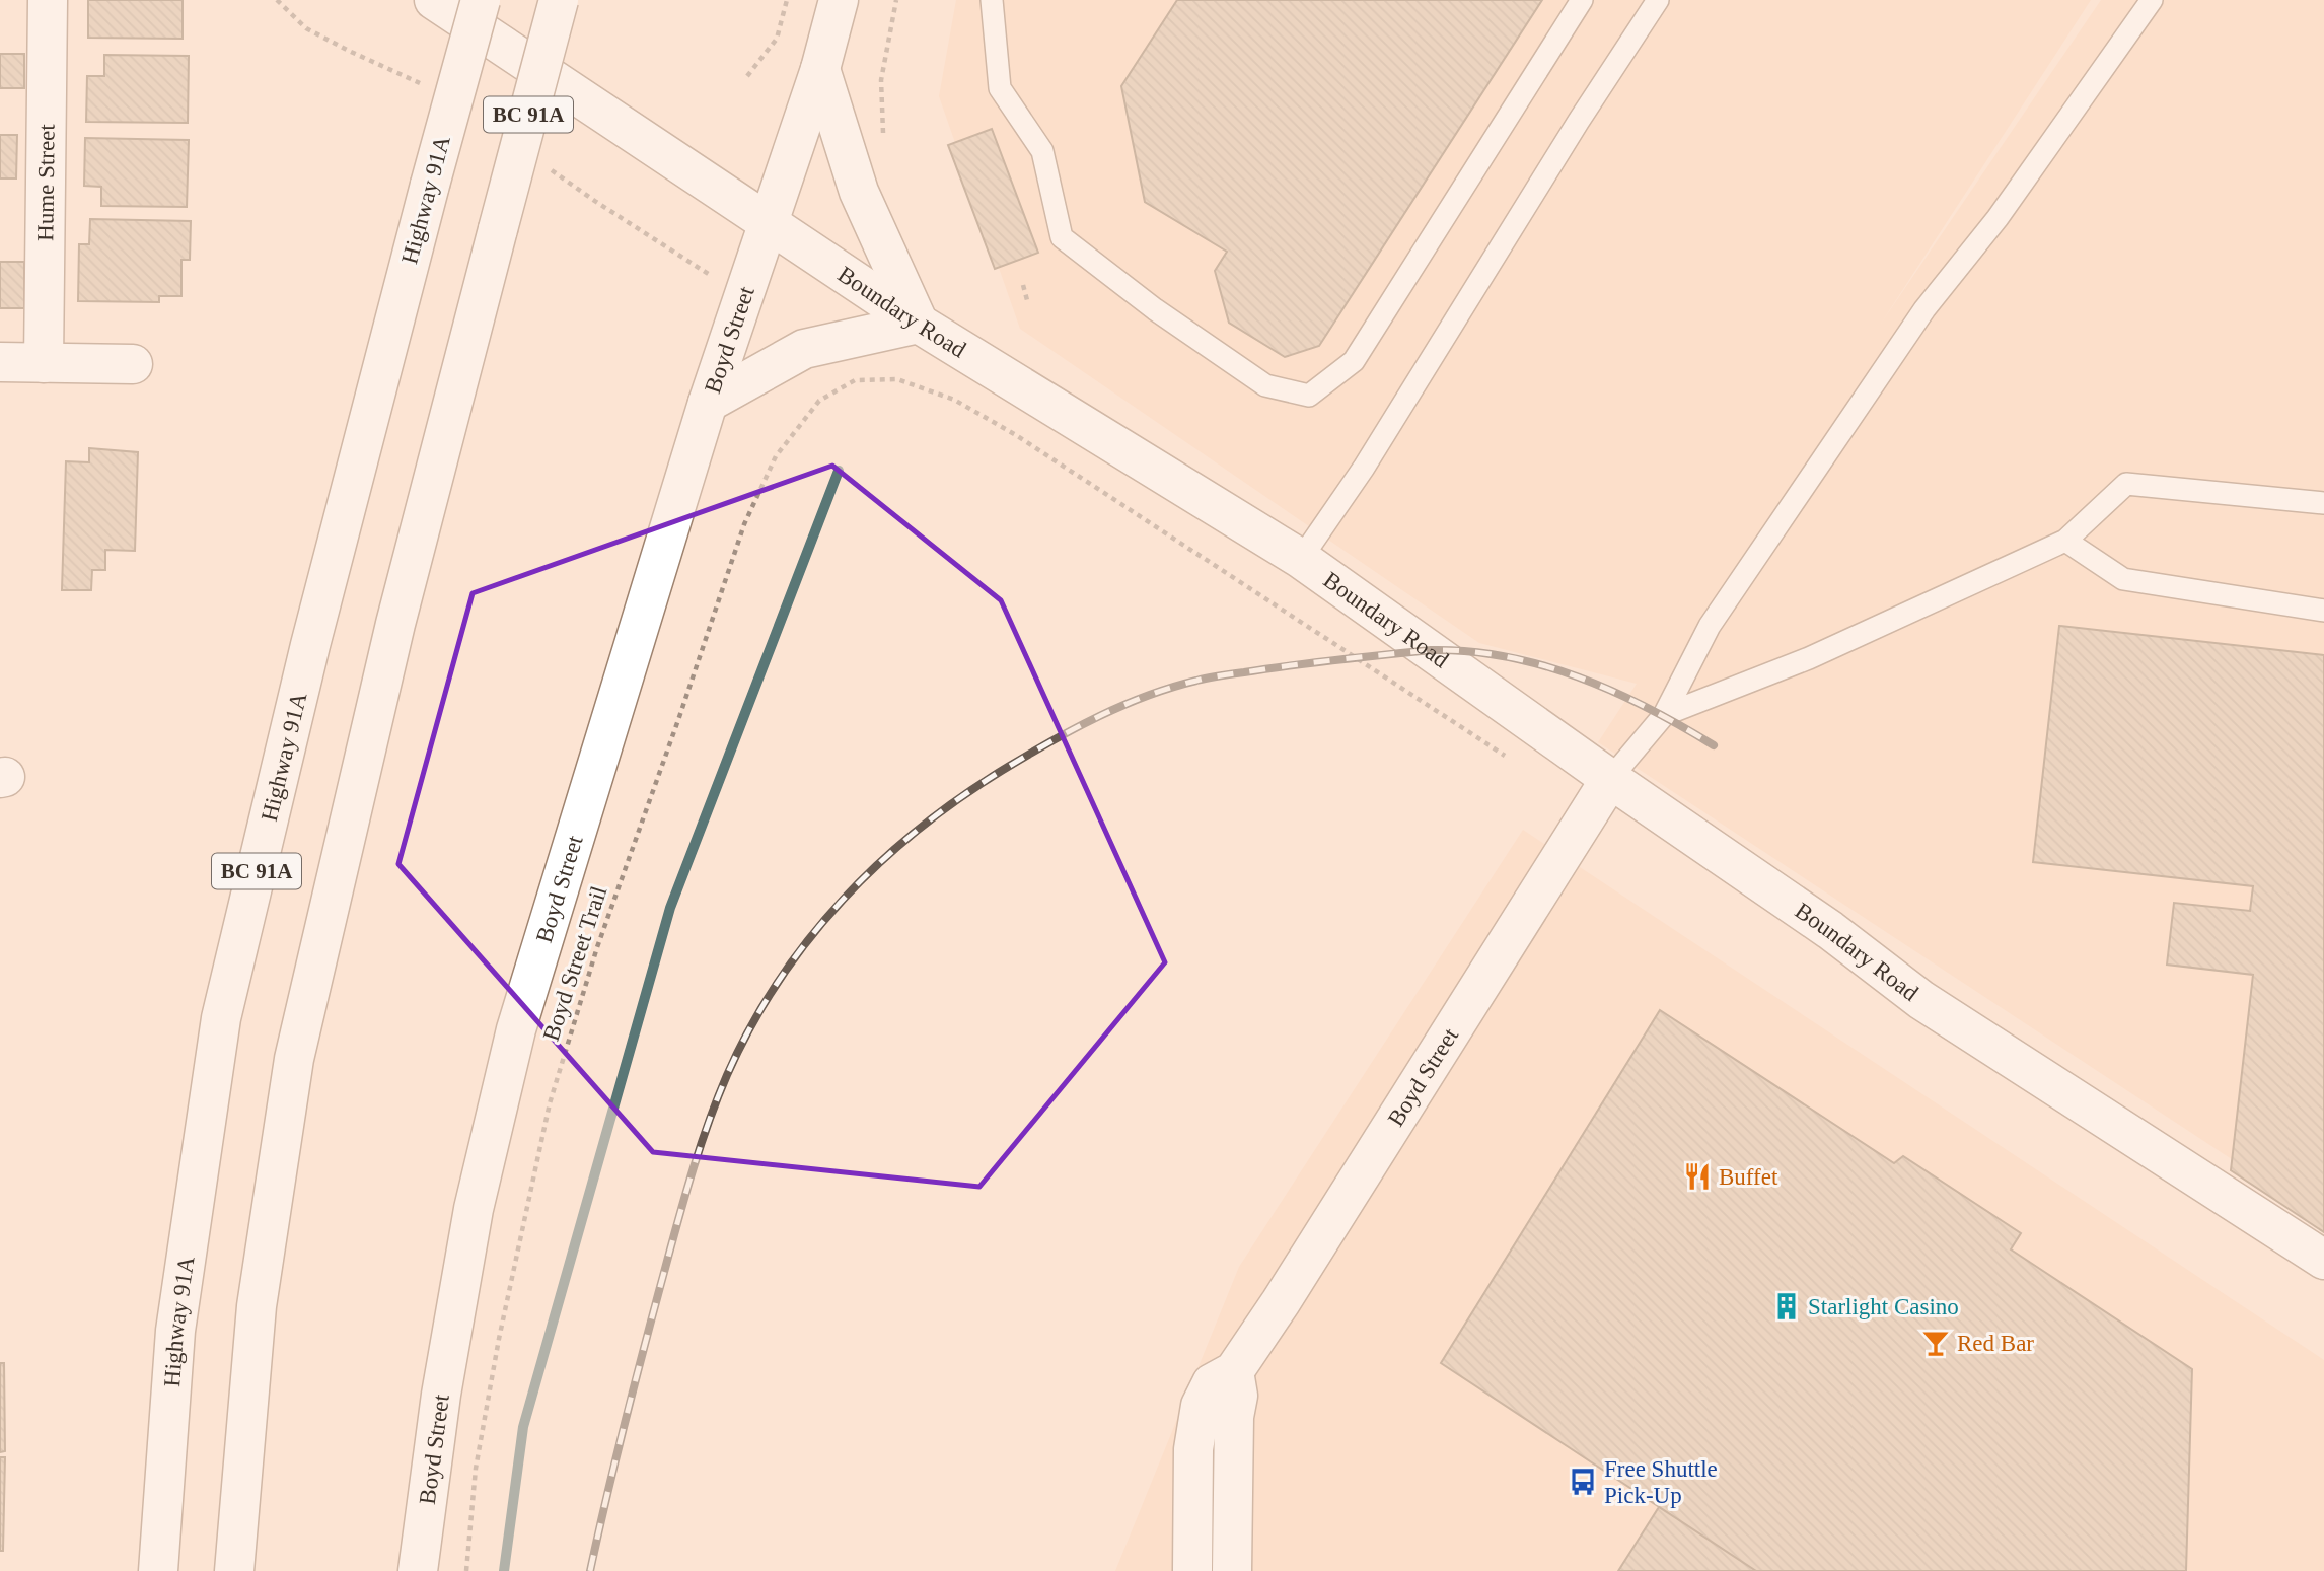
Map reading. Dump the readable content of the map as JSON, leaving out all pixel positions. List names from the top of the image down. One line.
{"streets":{"main road":["BC 91A","Hume Street","Highway 91A","Boundary Road","Boyd Street"],"path":["Boyd Street Trail"]},"crossings":[["Boundary Road","Boyd Street"]],"places":{"restaurant":["Buffet"],"building":["Starlight Casino"],"bar":["Red Bar"],"bus stop":["Free Shuttle Pick-Up"]}}
